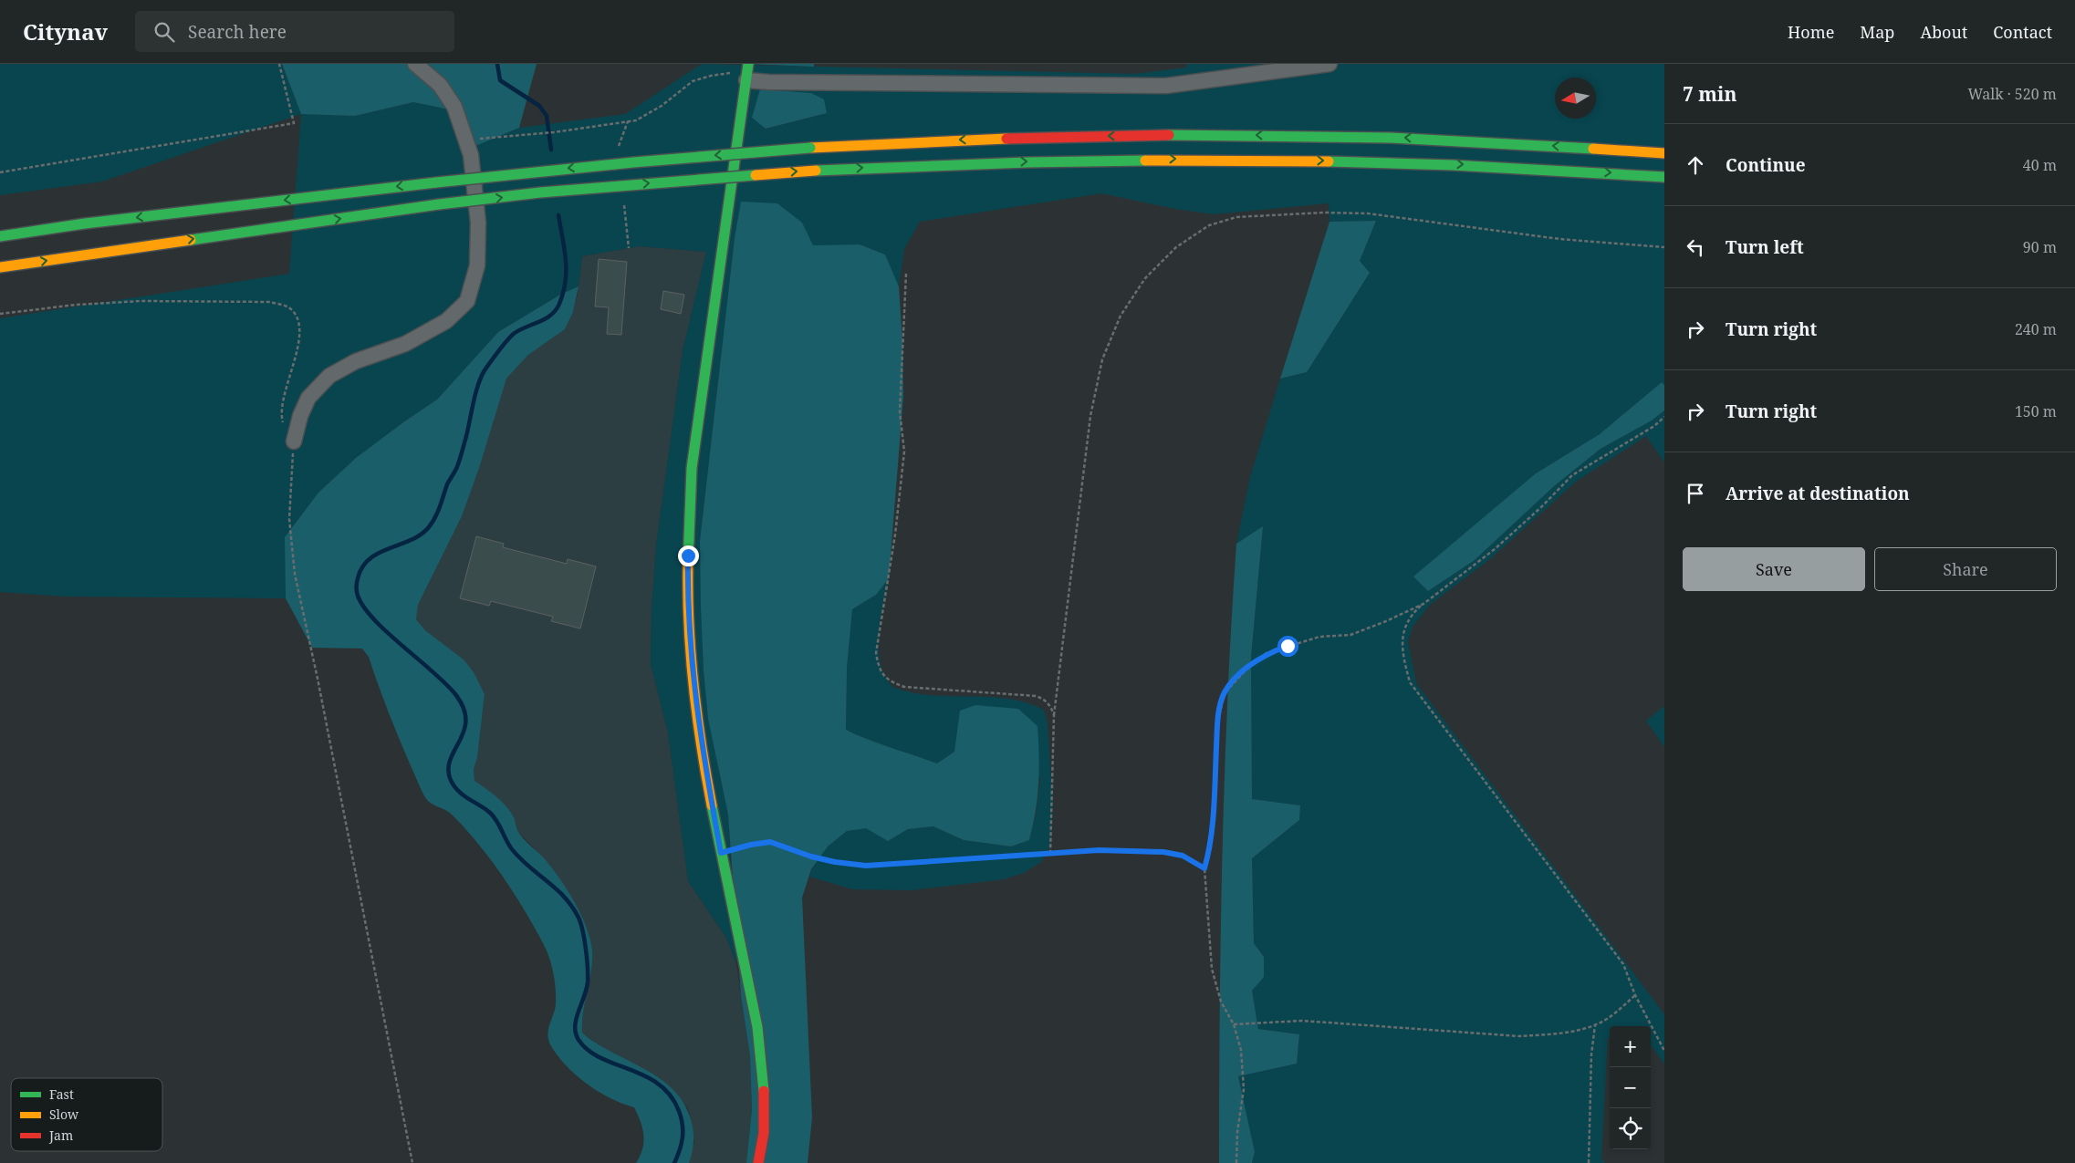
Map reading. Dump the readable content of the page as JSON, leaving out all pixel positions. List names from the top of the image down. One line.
{"legend":["Fast","Slow","Jam"],"north":"left","page":{"header":"Citynav","search":"Search here","nav":["Home","Map","About","Contact"],"heading":["7 min","Walk · 520 m"],"list":[["Continue","40 m"],["Turn left","90 m"],["Turn right","240 m"],["Turn right","150 m"],"Arrive at destination"],"buttons":["Save","Share"],"map_buttons":["+","−"]}}
